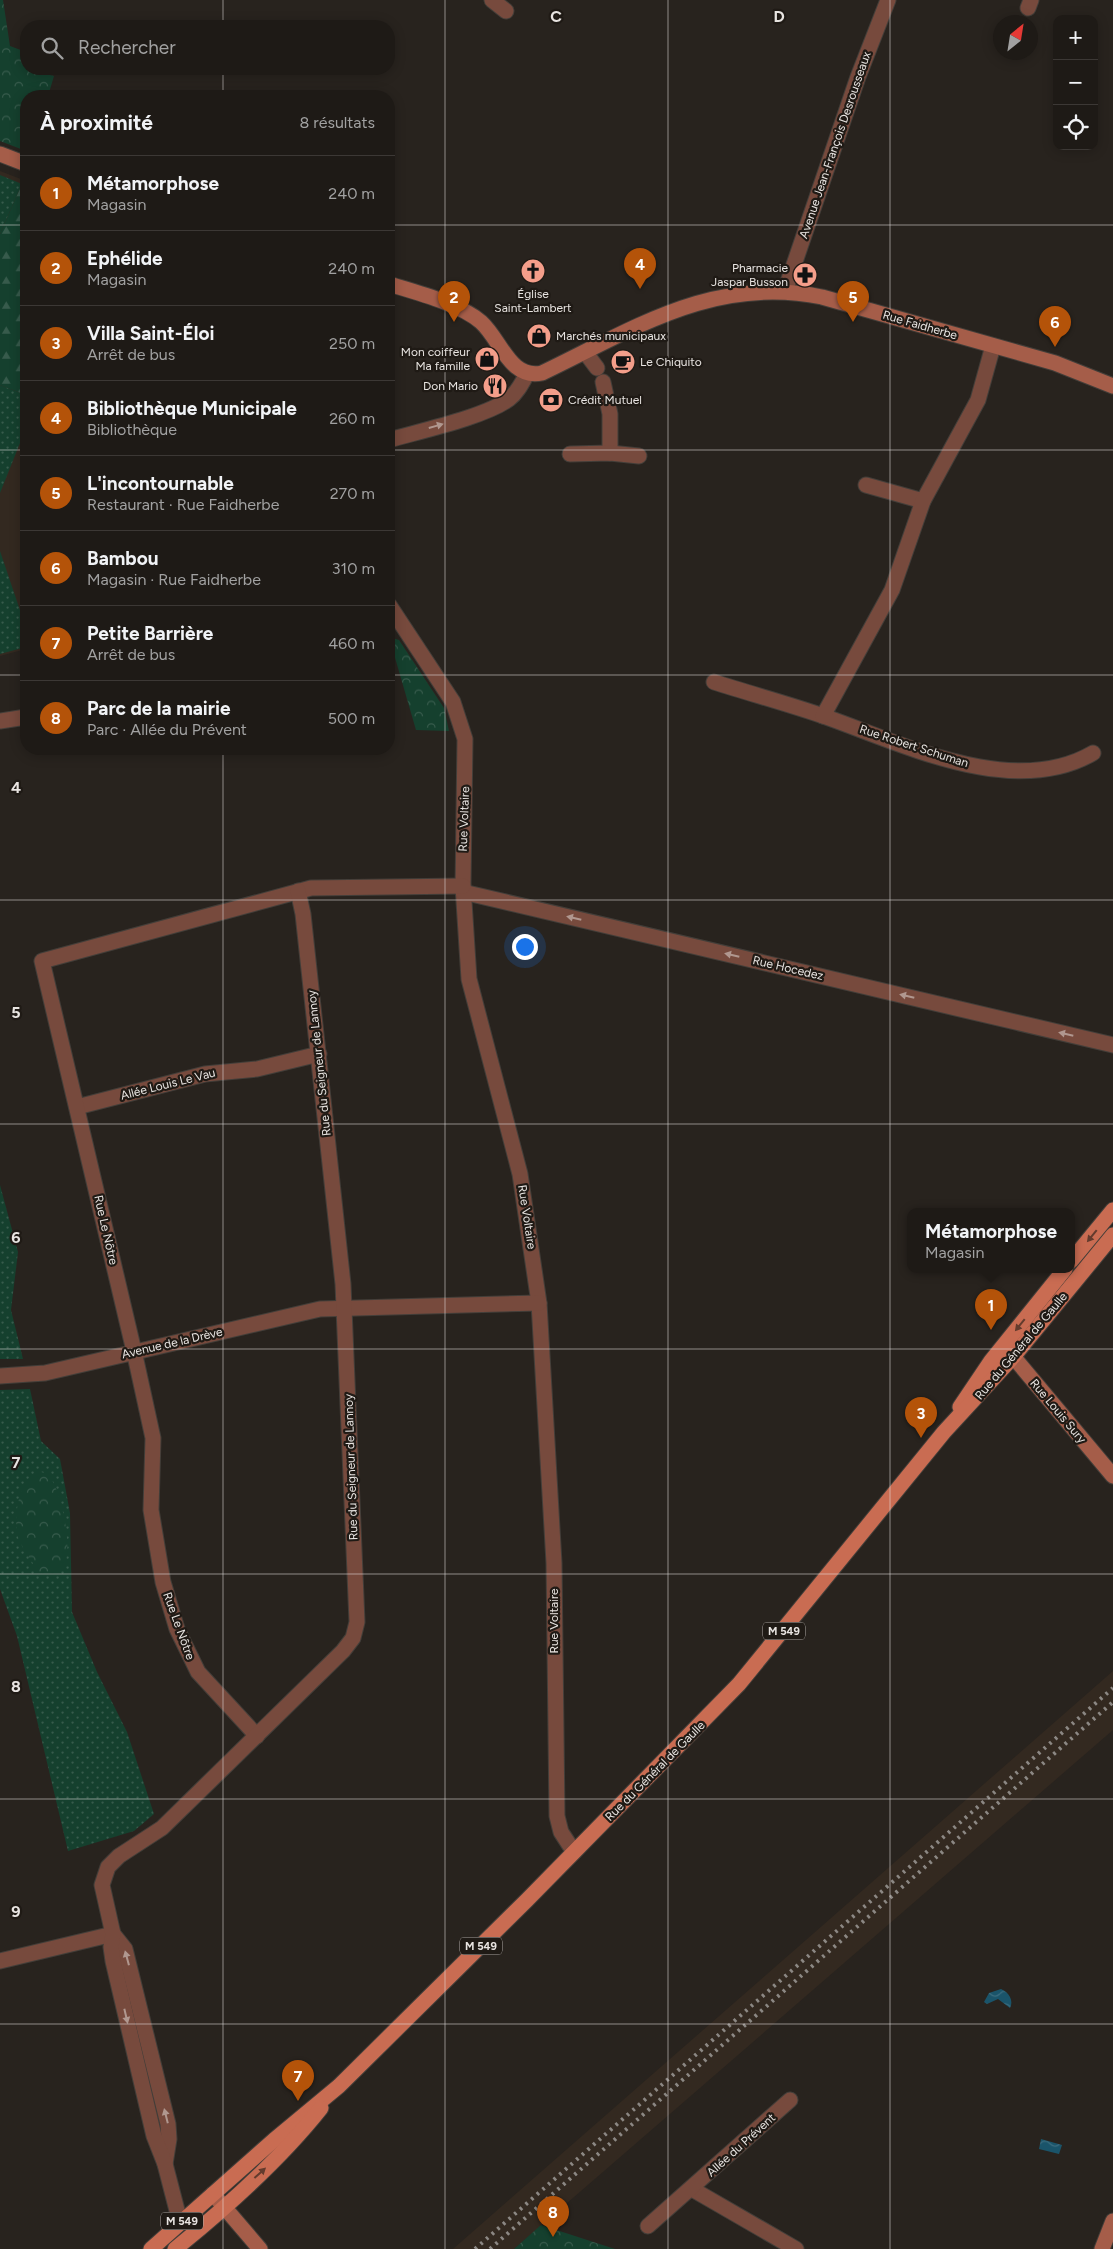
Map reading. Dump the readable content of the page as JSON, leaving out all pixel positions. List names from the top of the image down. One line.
{"streets":{"main road":["Rue du Général de Gaulle","M 549"],"street":["Avenue Jean-François Desrousseaux","Rue Faidherbe","Rue Robert Schuman","Rue Voltaire","Rue Hocedez","Rue du Seigneur de Lannoy","Allée Louis Le Vau","Rue Le Nôtre","Avenue de la Drève","Rue Louis Sury","Allée du Prévent"]},"crossings":[["Avenue Jean-François Desrousseaux","Rue Faidherbe"],["Rue Voltaire","Rue Hocedez"],["Rue Voltaire","Avenue de la Drève"],["Rue Voltaire","Rue du Général de Gaulle"],["Rue Hocedez","Rue du Seigneur de Lannoy"],["Rue Hocedez","Rue Le Nôtre"],["Rue du Seigneur de Lannoy","Allée Louis Le Vau"],["Rue du Seigneur de Lannoy","Rue Le Nôtre"],["Rue du Seigneur de Lannoy","Avenue de la Drève"],["Rue du Seigneur de Lannoy","Rue du Général de Gaulle"],["Allée Louis Le Vau","Rue Le Nôtre"],["Rue Le Nôtre","Avenue de la Drève"],["Rue du Général de Gaulle","Rue Louis Sury"]],"one_way":["Rue Hocedez"],"places":{"church":["Église Saint-Lambert"],"pharmacy":["Pharmacie Jaspar Busson"],"shop":["Marchés municipaux","Mon coiffeur Ma famille"],"cafe":["Le Chiquito"],"restaurant":["Don Mario"],"bank":["Crédit Mutuel"]},"north":"top right","page":{"map_buttons":["+","−"],"search":"Rechercher","heading":["À proximité","8 résultats"],"list":[{"mark":"1","name":"Métamorphose","note":"Magasin","value":"240 m"},{"mark":"2","name":"Ephélide","note":"Magasin","value":"240 m"},{"mark":"3","name":"Villa Saint-Éloi","note":"Arrêt de bus","value":"250 m"},{"mark":"4","name":"Bibliothèque Municipale","note":"Bibliothèque","value":"260 m"},{"mark":"5","name":"L'incontournable","note":"Restaurant · Rue Faidherbe","value":"270 m"},{"mark":"6","name":"Bambou","note":"Magasin · Rue Faidherbe","value":"310 m"},{"mark":"7","name":"Petite Barrière","note":"Arrêt de bus","value":"460 m"},{"mark":"8","name":"Parc de la mairie","note":"Parc · Allée du Prévent","value":"500 m"}],"pins":["4","2","5","6","1","3","7","8"],"popup":["Métamorphose","Magasin"]},"grid":{"columns":["C","D"],"rows":["4","5","6","7","8","9"]}}
